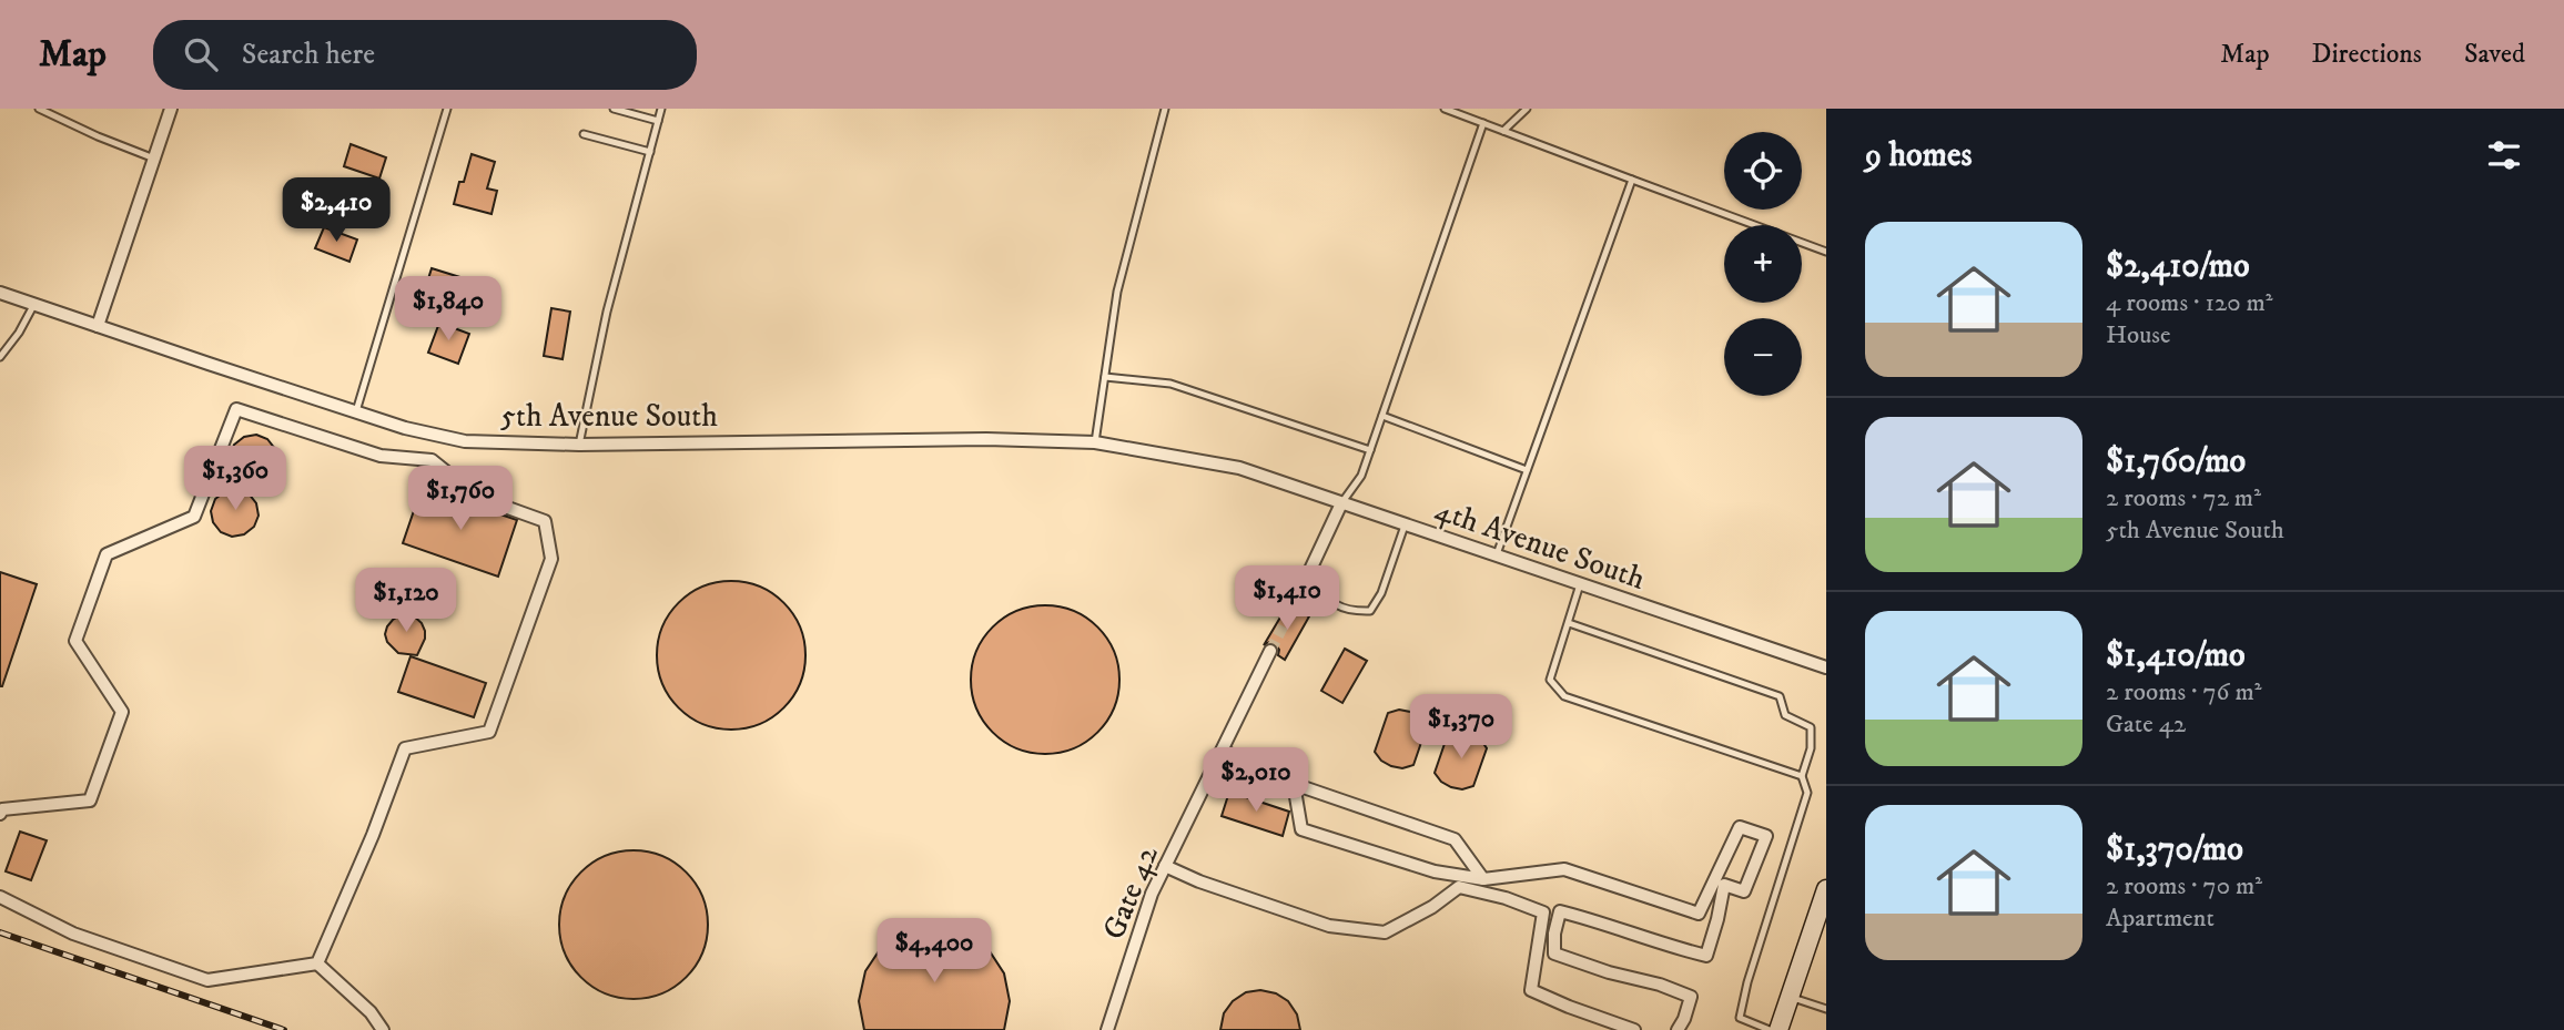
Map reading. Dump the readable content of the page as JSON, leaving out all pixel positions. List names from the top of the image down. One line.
{"streets":{"street":["5th Avenue South","4th Avenue South","Gate 42"]},"crossings":[["5th Avenue South","4th Avenue South"]],"page":{"header":"Map","search":"Search here","nav":["Map","Directions","Saved"],"heading":"9 homes","map_buttons":["+","−"],"price":["$2,410","$1,840","$1,360","$1,760","$1,410","$1,120","$1,370","$2,010","$4,400"],"list":[{"name":"$2,410/mo","note":"4 rooms · 120 m² · House"},{"name":"$1,760/mo","note":"2 rooms · 72 m² · 5th Avenue South"},{"name":"$1,410/mo","note":"2 rooms · 76 m² · Gate 42"},{"name":"$1,370/mo","note":"2 rooms · 70 m² · Apartment"}]}}
